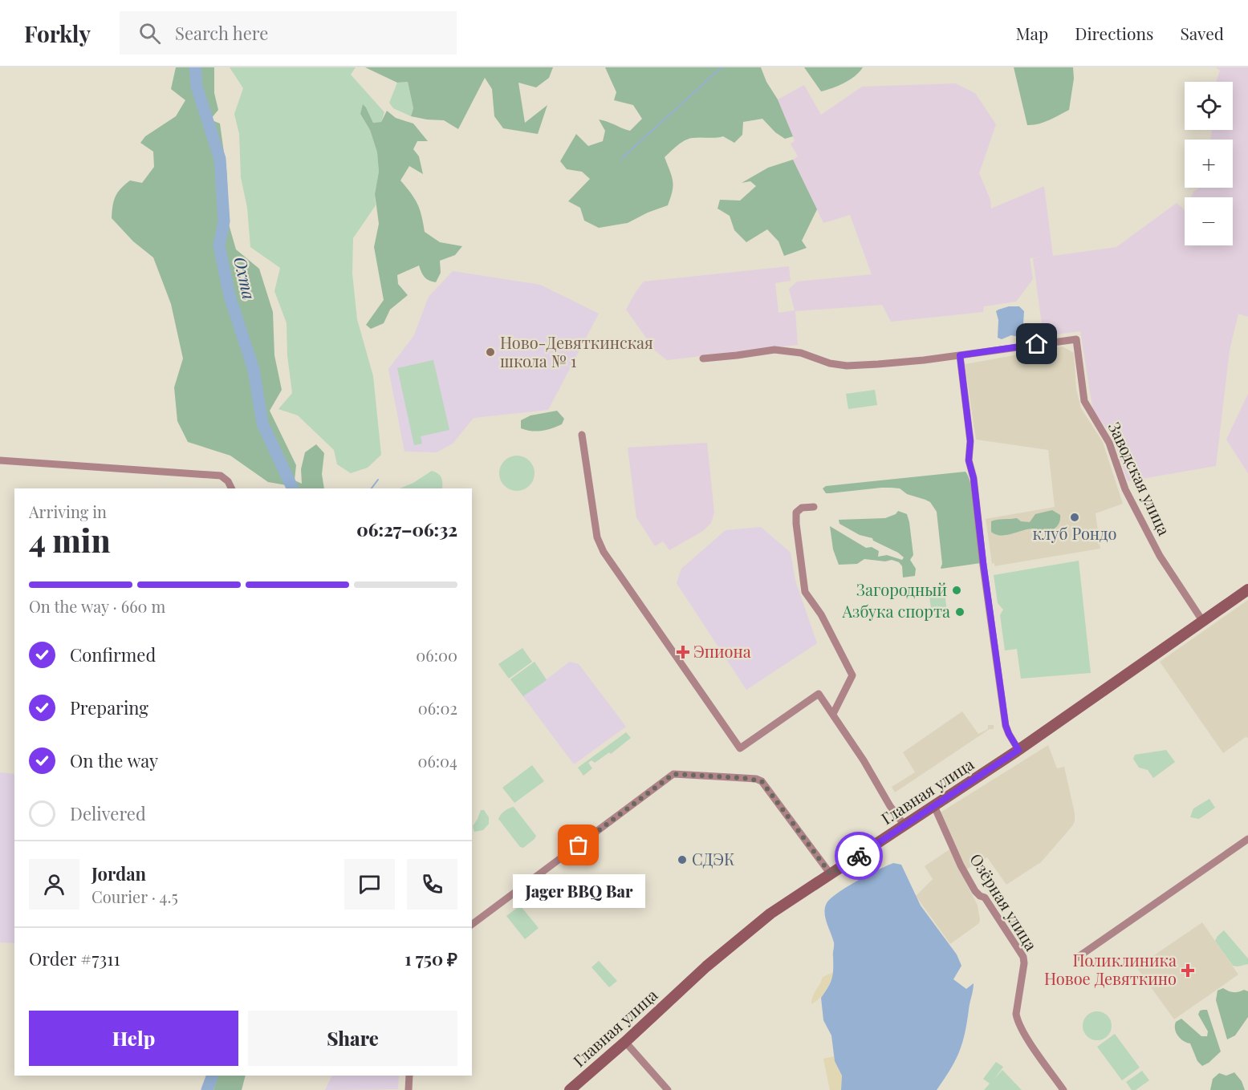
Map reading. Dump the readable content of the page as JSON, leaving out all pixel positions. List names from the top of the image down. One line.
{"streets":{"main road":["Главная улица"],"street":["Заводская улица","Озёрная улица"]},"crossings":[["Заводская улица","Главная улица"],["Главная улица","Озёрная улица"]],"water":["Охта"],"places":{"other":["Ново-Девяткинская школа № 1","клуб Рондо","Загородный","Азбука спорта","Jager BBQ Bar","СДЭК"],"health":["Эпиона","Поликлиника Новое Девяткино"]},"page":{"header":"Forkly","search":"Search here","nav":["Map","Directions","Saved"],"map_buttons":["+","−"],"heading":["4 min","Arriving in","06:27–06:32"],"panel":["Jordan","Courier · 4.5","Order #7311","1 750 ₽"],"bar":"On the way · 660 m","list":[["Confirmed","06:00"],["Preparing","06:02"],["On the way","06:04"],"Delivered"],"bubble":"Jager BBQ Bar","buttons":["Help","Share"]}}
